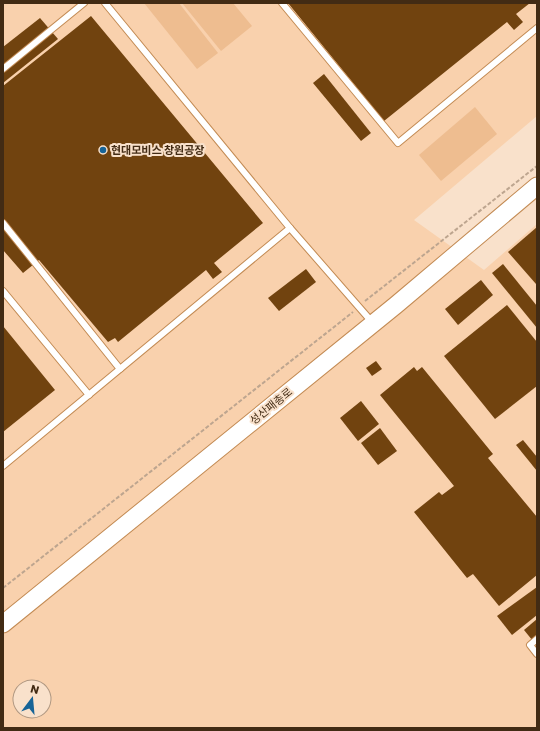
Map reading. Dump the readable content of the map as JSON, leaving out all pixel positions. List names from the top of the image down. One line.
{"streets":{"main road":["성산패총로"]},"places":["현대모비스 창원공장"],"north":"top"}
